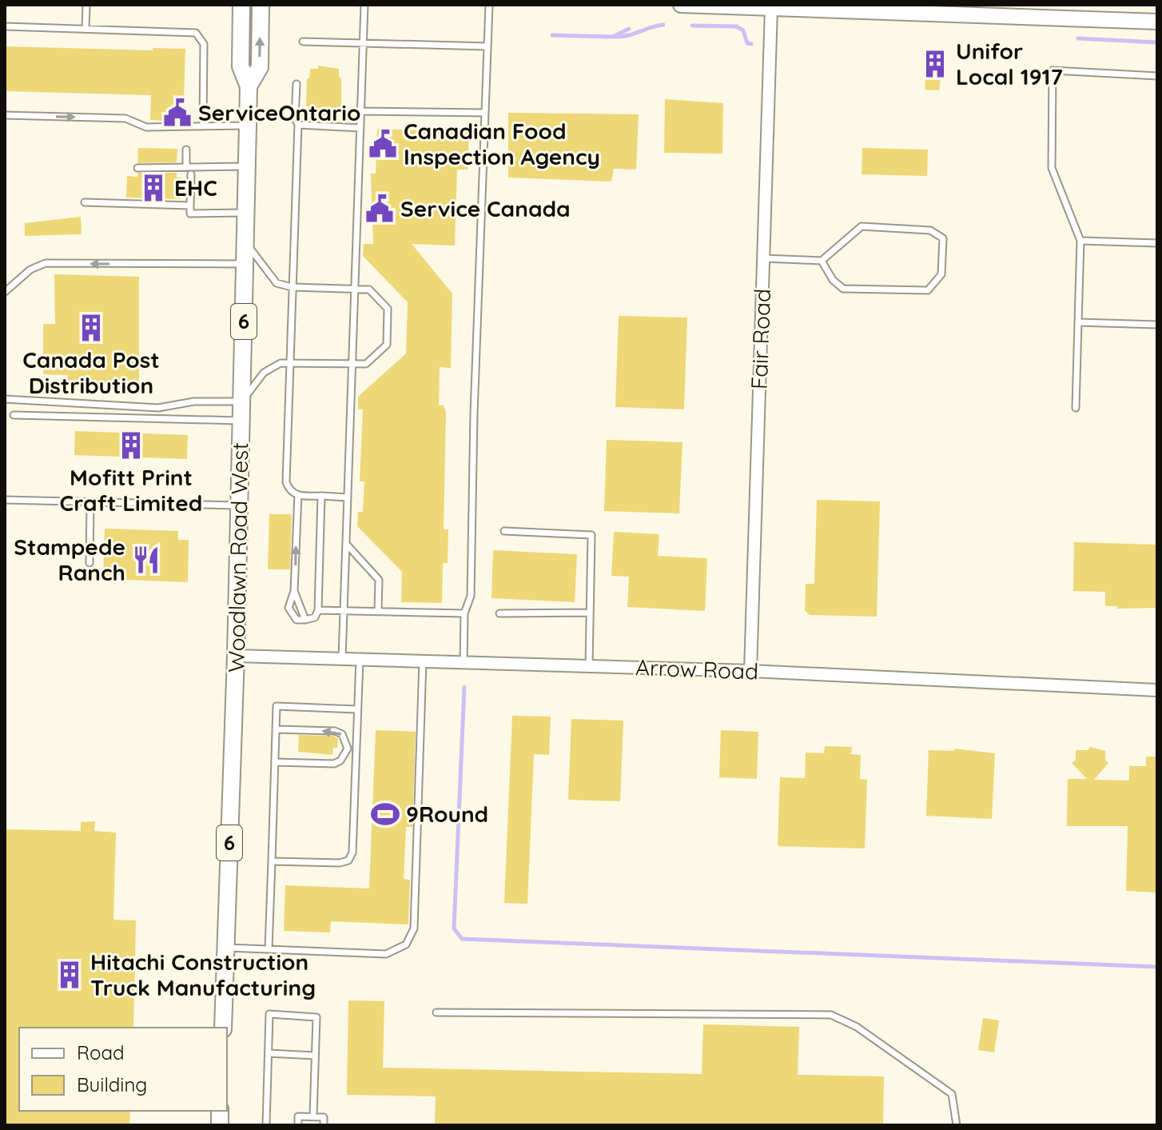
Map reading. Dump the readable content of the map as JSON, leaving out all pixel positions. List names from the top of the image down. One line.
{"streets":{"main road":["6","Woodlawn Road West"],"street":["Fair Road","Arrow Road"]},"crossings":[["Fair Road","Arrow Road"],["Woodlawn Road West","Arrow Road"]],"places":{"building":["Unifor Local 1917","EHC","Canada Post Distribution","Mofitt Print Craft Limited","Hitachi Construction Truck Manufacturing"],"public building":["ServiceOntario","Canadian Food Inspection Agency","Service Canada"],"restaurant":["Stampede Ranch"],"sports":["9Round"]},"legend":["Road","Building"]}
